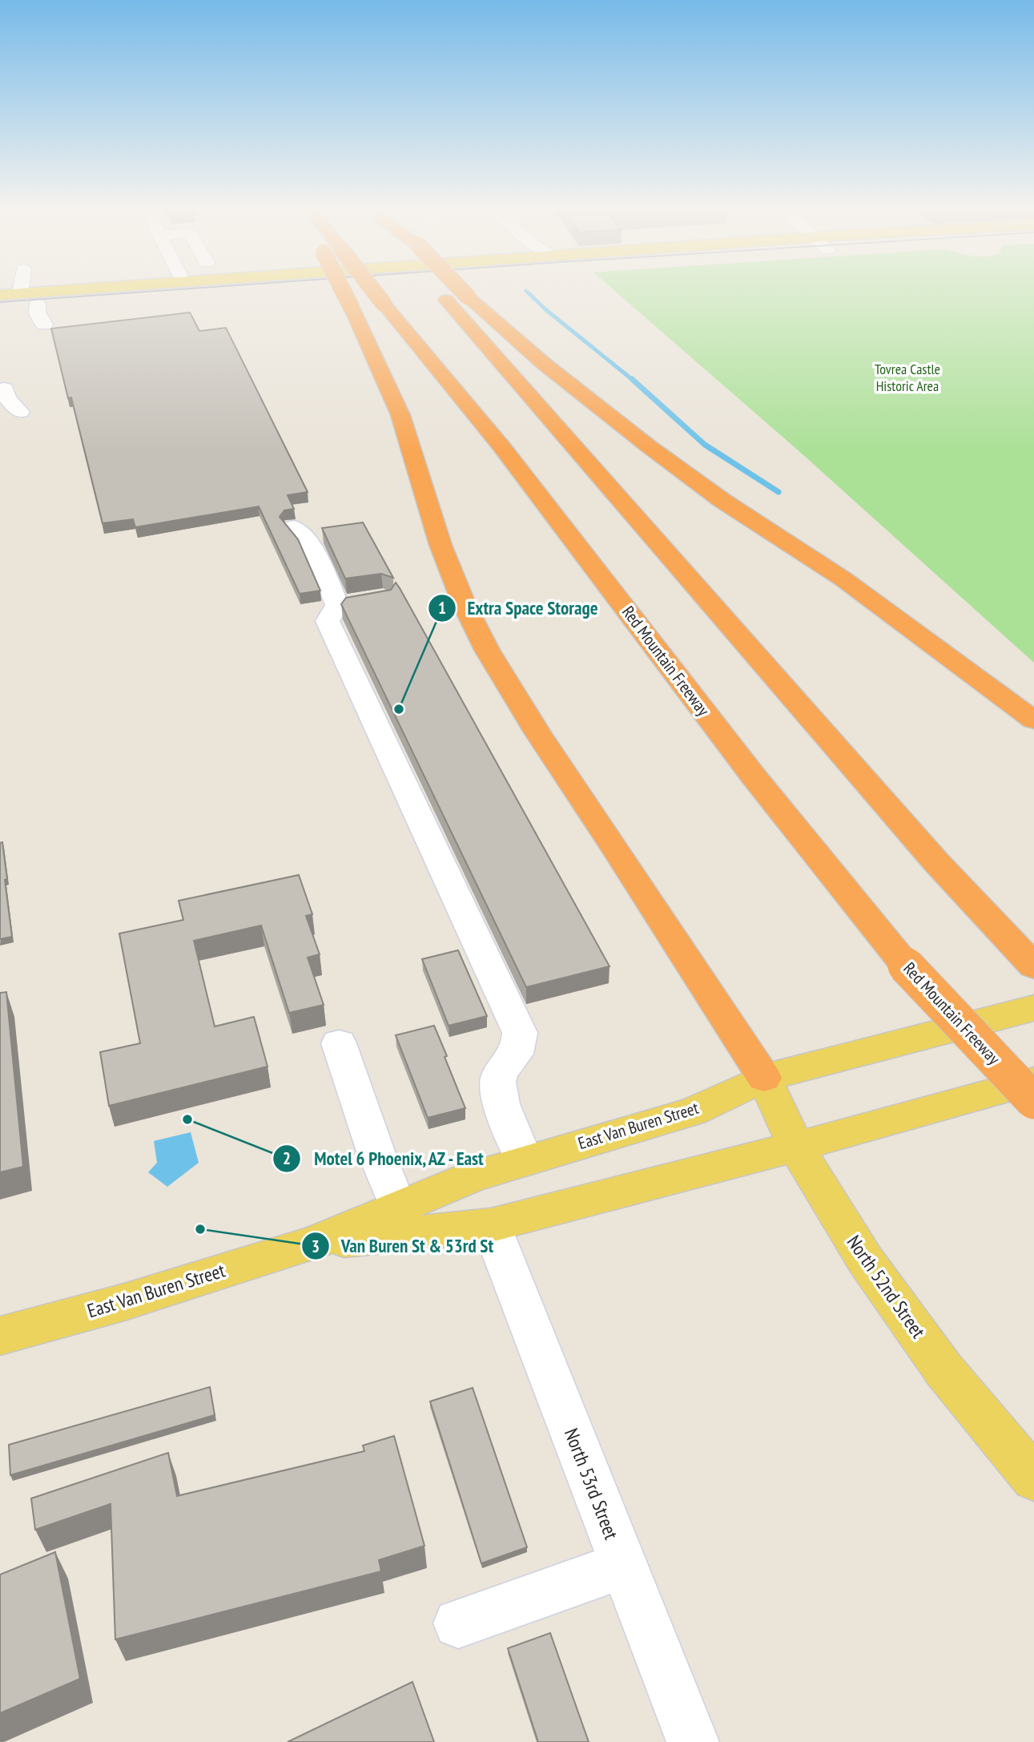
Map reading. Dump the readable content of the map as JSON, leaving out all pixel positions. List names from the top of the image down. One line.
{"streets":{"highway":["Red Mountain Freeway"],"main road":["East Van Buren Street","North 52nd Street"],"street":["North 53rd Street"]},"crossings":[["East Van Buren Street","North 52nd Street"],["East Van Buren Street","North 53rd Street"]],"parks":["Tovrea Castle Historic Area"],"places":["Extra Space Storage","Motel 6 Phoenix, AZ - East","Van Buren St & 53rd St"]}
